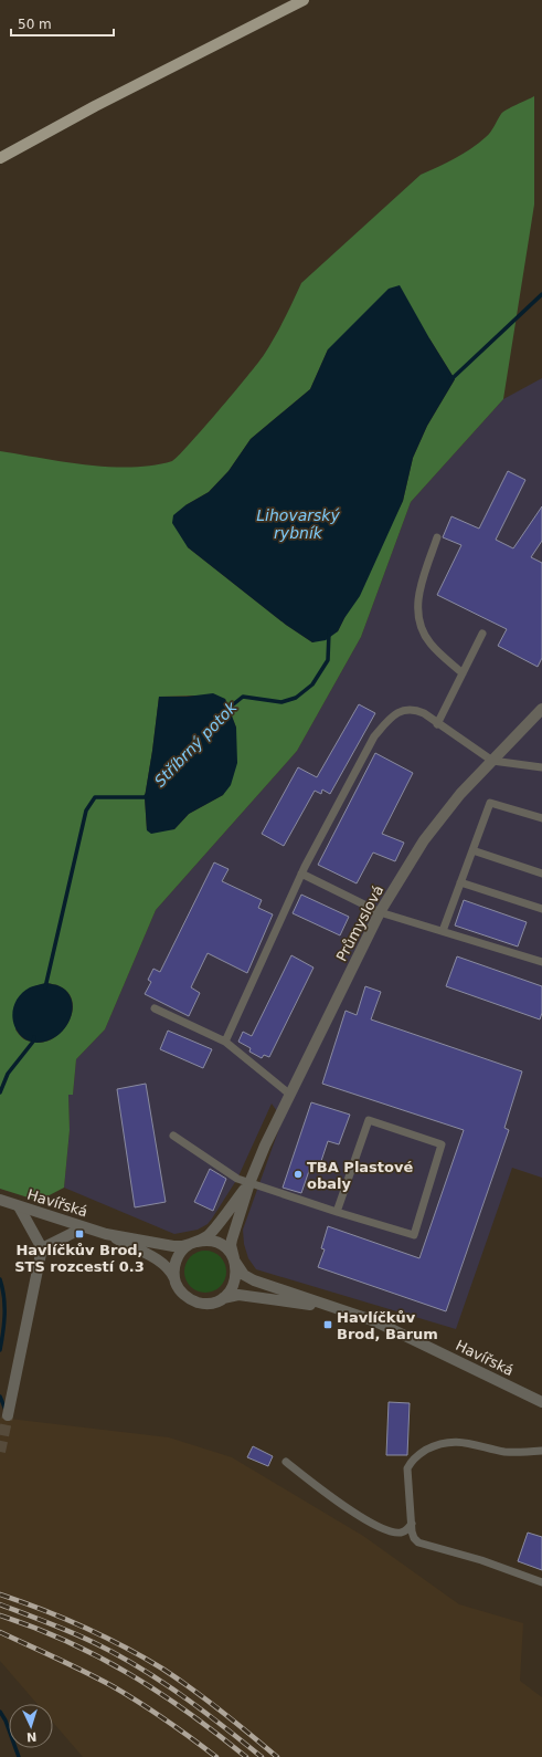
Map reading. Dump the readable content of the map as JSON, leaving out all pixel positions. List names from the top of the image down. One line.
{"streets":{"street":["Průmyslová","Havířská"]},"crossings":[["Průmyslová","Havířská"]],"water":["Lihovarský rybník","Stříbrný potok"],"places":{"other":["TBA Plastové obaly"],"transit":["Havlíčkův Brod, STS rozcestí 0.3","Havlíčkův Brod, Barum"]},"scale_bar":"50 m","north":"bottom"}
